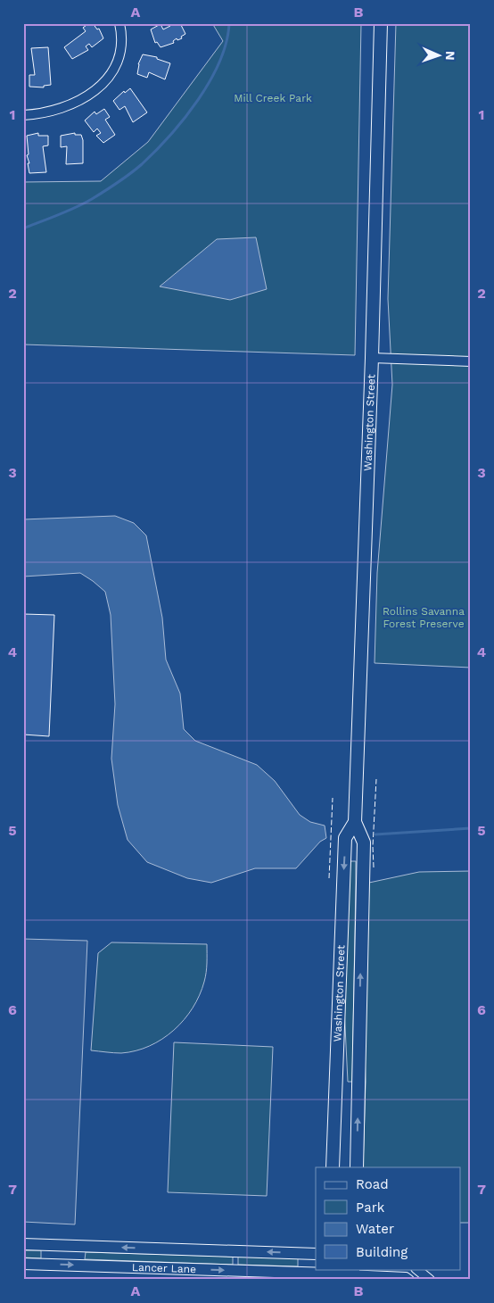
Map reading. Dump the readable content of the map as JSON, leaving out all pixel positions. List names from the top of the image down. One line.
{"streets":{"main road":["Washington Street"],"street":["Lancer Lane"]},"parks":["Mill Creek Park","Rollins Savanna Forest Preserve"],"legend":["Road","Park","Water","Building"],"north":"right","grid":{"columns":["A","B"],"rows":["1","2","3","4","5","6","7"]}}
